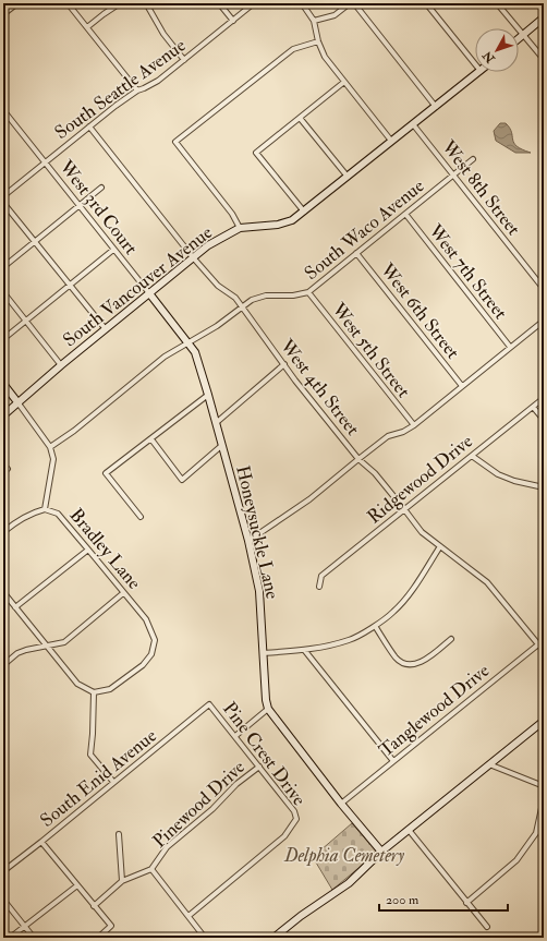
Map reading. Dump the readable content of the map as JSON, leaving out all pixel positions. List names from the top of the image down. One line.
{"streets":{"street":["South Seattle Avenue","West 8th Street","West 3rd Court","South Waco Avenue","West 7th Street","South Vancouver Avenue","West 6th Street","West 5th Street","West 4th Street","Ridgewood Drive","Honeysuckle Lane","Bradley Lane","Tanglewood Drive","Pine Crest Drive","South Enid Avenue","Pinewood Drive"]},"crossings":[["South Seattle Avenue","West 3rd Court"],["South Seattle Avenue","West 4th Street"],["West 8th Street","South Waco Avenue"],["West 8th Street","South Vancouver Avenue"],["West 3rd Court","South Waco Avenue"],["West 3rd Court","South Vancouver Avenue"],["West 3rd Court","Honeysuckle Lane"],["South Waco Avenue","West 7th Street"],["South Waco Avenue","West 6th Street"],["South Waco Avenue","West 5th Street"],["South Waco Avenue","West 4th Street"],["South Waco Avenue","Honeysuckle Lane"],["South Waco Avenue","Bradley Lane"],["South Vancouver Avenue","West 4th Street"],["West 4th Street","Ridgewood Drive"],["West 4th Street","Tanglewood Drive"],["Honeysuckle Lane","Tanglewood Drive"],["Honeysuckle Lane","Pinewood Drive"],["Pine Crest Drive","South Enid Avenue"],["Pine Crest Drive","Pinewood Drive"]],"parks":["Delphia Cemetery"],"scale_bar":"200 m","north":"bottom left"}
